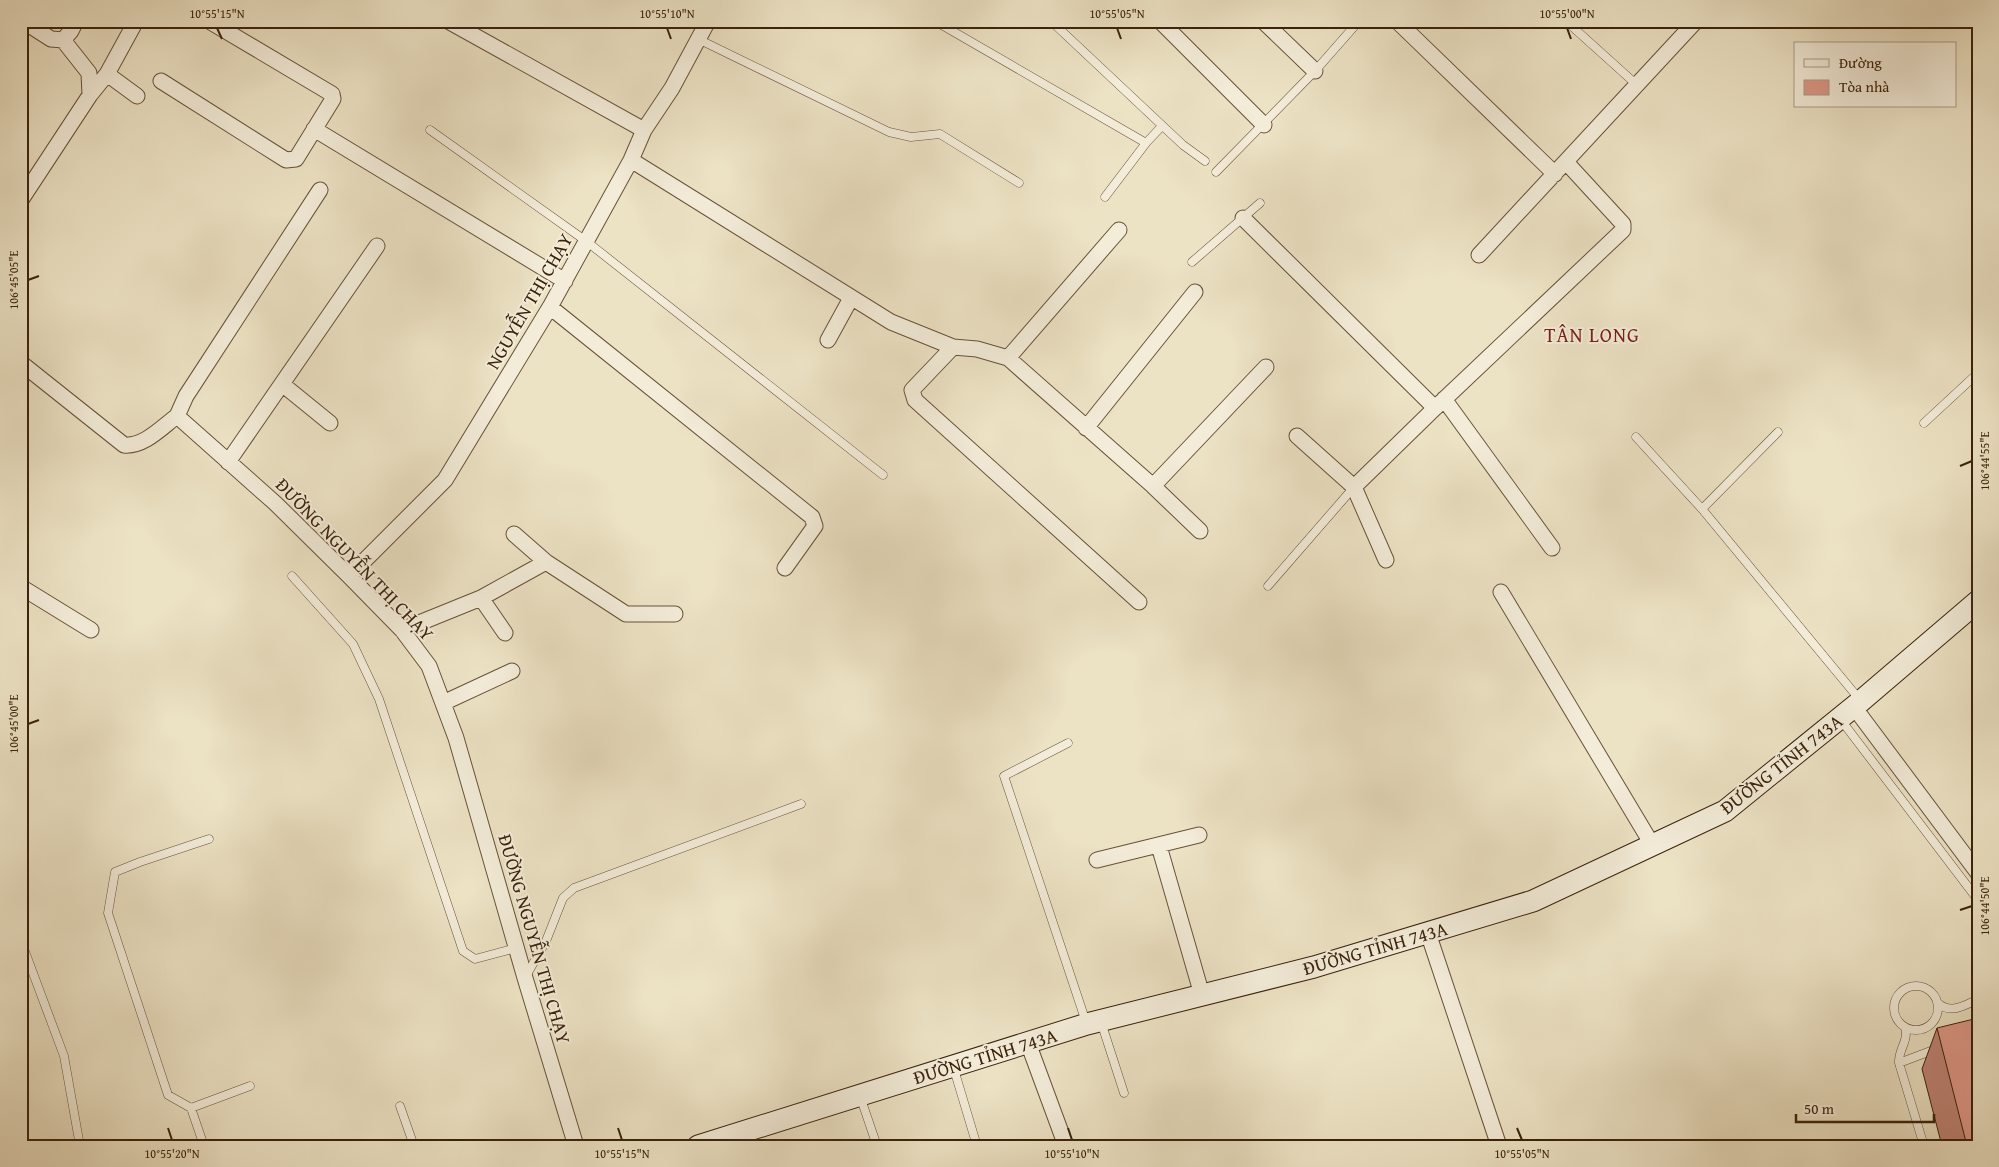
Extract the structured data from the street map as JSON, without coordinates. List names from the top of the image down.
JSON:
{
  "streets": {
    "main road": ["ĐƯỜNG TỈNH 743A"],
    "street": ["NGUYỄN THỊ CHẠY", "ĐƯỜNG NGUYỄN THỊ CHẠY"]
  },
  "crossings": [
    ["NGUYỄN THỊ CHẠY", "ĐƯỜNG NGUYỄN THỊ CHẠY"]
  ],
  "districts": ["TÂN LONG"],
  "legend": ["Đường", "Tòa nhà"],
  "scale_bar": "50 m",
  "coordinates": [
    "10°55'15\"N",
    "10°55'10\"N",
    "10°55'05\"N",
    "10°55'00\"N",
    "106°45'05\"E",
    "106°44'55\"E",
    "106°45'00\"E",
    "106°44'50\"E",
    "10°55'20\"N"
  ]
}
